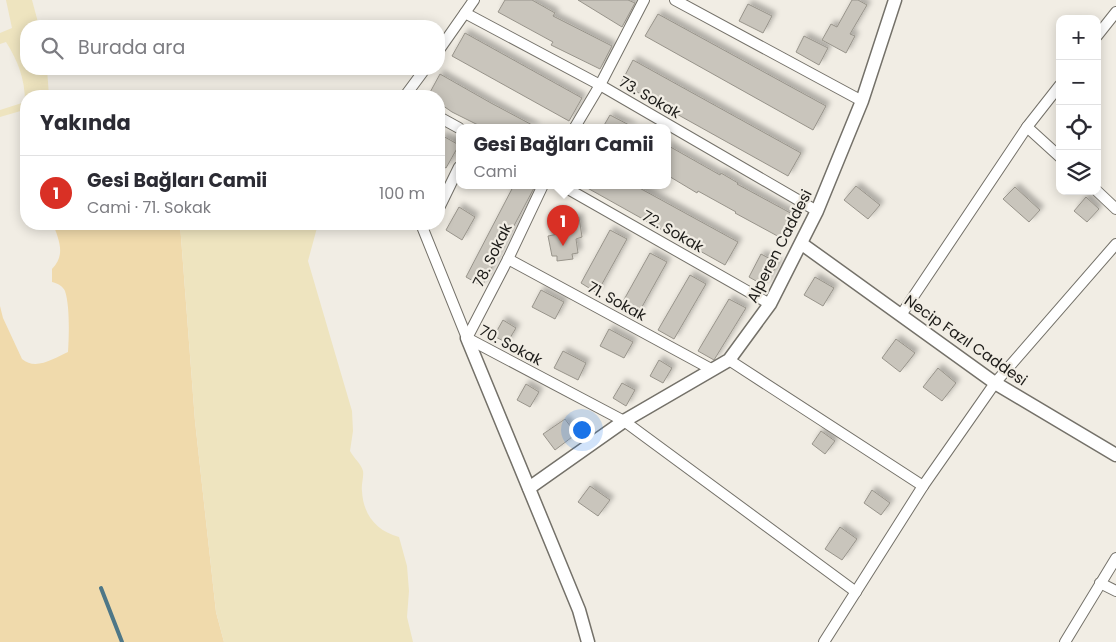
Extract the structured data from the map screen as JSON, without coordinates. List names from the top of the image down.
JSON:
{
  "streets": {
    "street": [
      "73. Sokak",
      "72. Sokak",
      "Alperen Caddesi",
      "78. Sokak",
      "71. Sokak",
      "Necip Fazıl Caddesi",
      "70. Sokak"
    ]
  },
  "crossings": [
    ["73. Sokak", "Alperen Caddesi"],
    ["72. Sokak", "Alperen Caddesi"],
    ["Alperen Caddesi", "71. Sokak"],
    ["Alperen Caddesi", "Necip Fazıl Caddesi"],
    ["Alperen Caddesi", "70. Sokak"],
    ["78. Sokak", "71. Sokak"],
    ["78. Sokak", "70. Sokak"]
  ],
  "page": {
    "map_buttons": ["+", "−"],
    "search": "Burada ara",
    "heading": "Yakında",
    "popup": ["Gesi Bağları Camii", "Cami"],
    "list": [
      {
        "mark": "1",
        "name": "Gesi Bağları Camii",
        "note": "Cami · 71. Sokak",
        "value": "100 m"
      }
    ],
    "pins": "1"
  }
}
